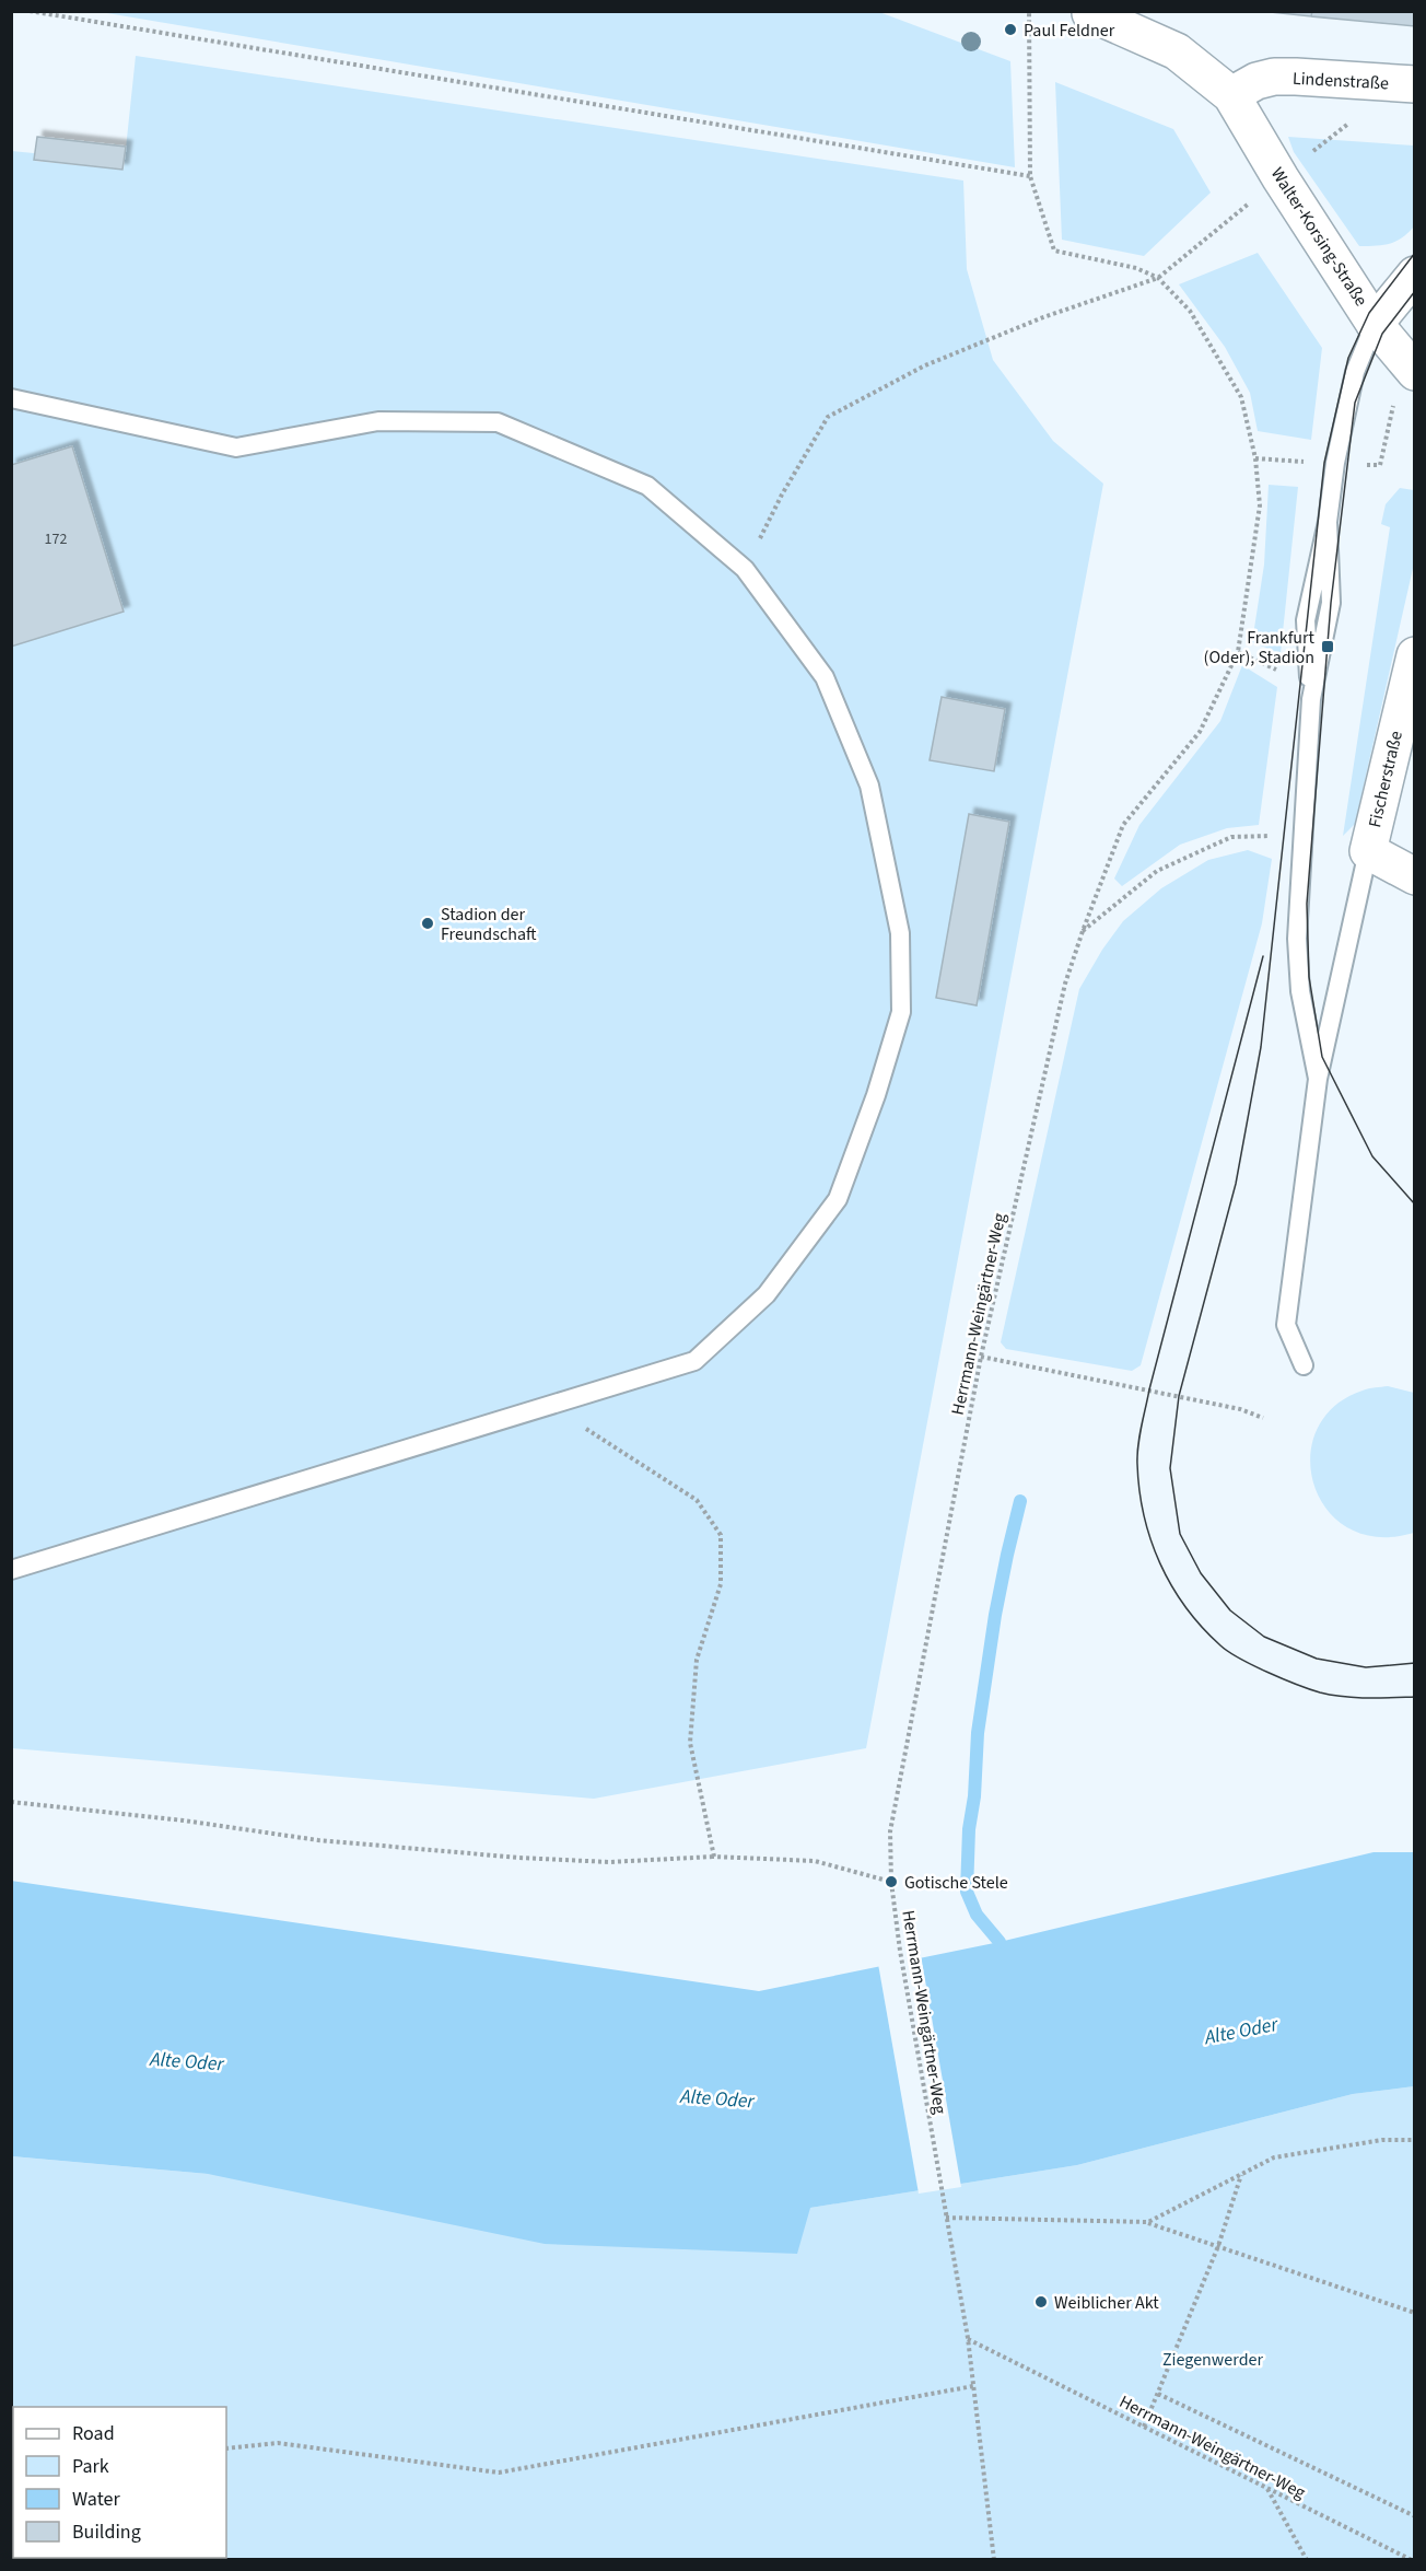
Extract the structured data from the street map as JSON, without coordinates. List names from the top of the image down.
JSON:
{
  "streets": {
    "street": ["Lindenstraße", "Walter-Korsing-Straße", "Fischerstraße"],
    "path": ["Herrmann-Weingärtner-Weg"]
  },
  "crossings": [
    ["Lindenstraße", "Walter-Korsing-Straße"]
  ],
  "water": ["Alte Oder"],
  "parks": ["Ziegenwerder"],
  "places": {
    "other": [
      "Paul Feldner",
      "Stadion der Freundschaft",
      "Gotische Stele",
      "Weiblicher Akt"
    ],
    "transit": ["Frankfurt (Oder), Stadion"]
  },
  "house_numbers": ["172"],
  "legend": [
    "Road",
    "Park",
    "Water",
    "Building"
  ]
}
